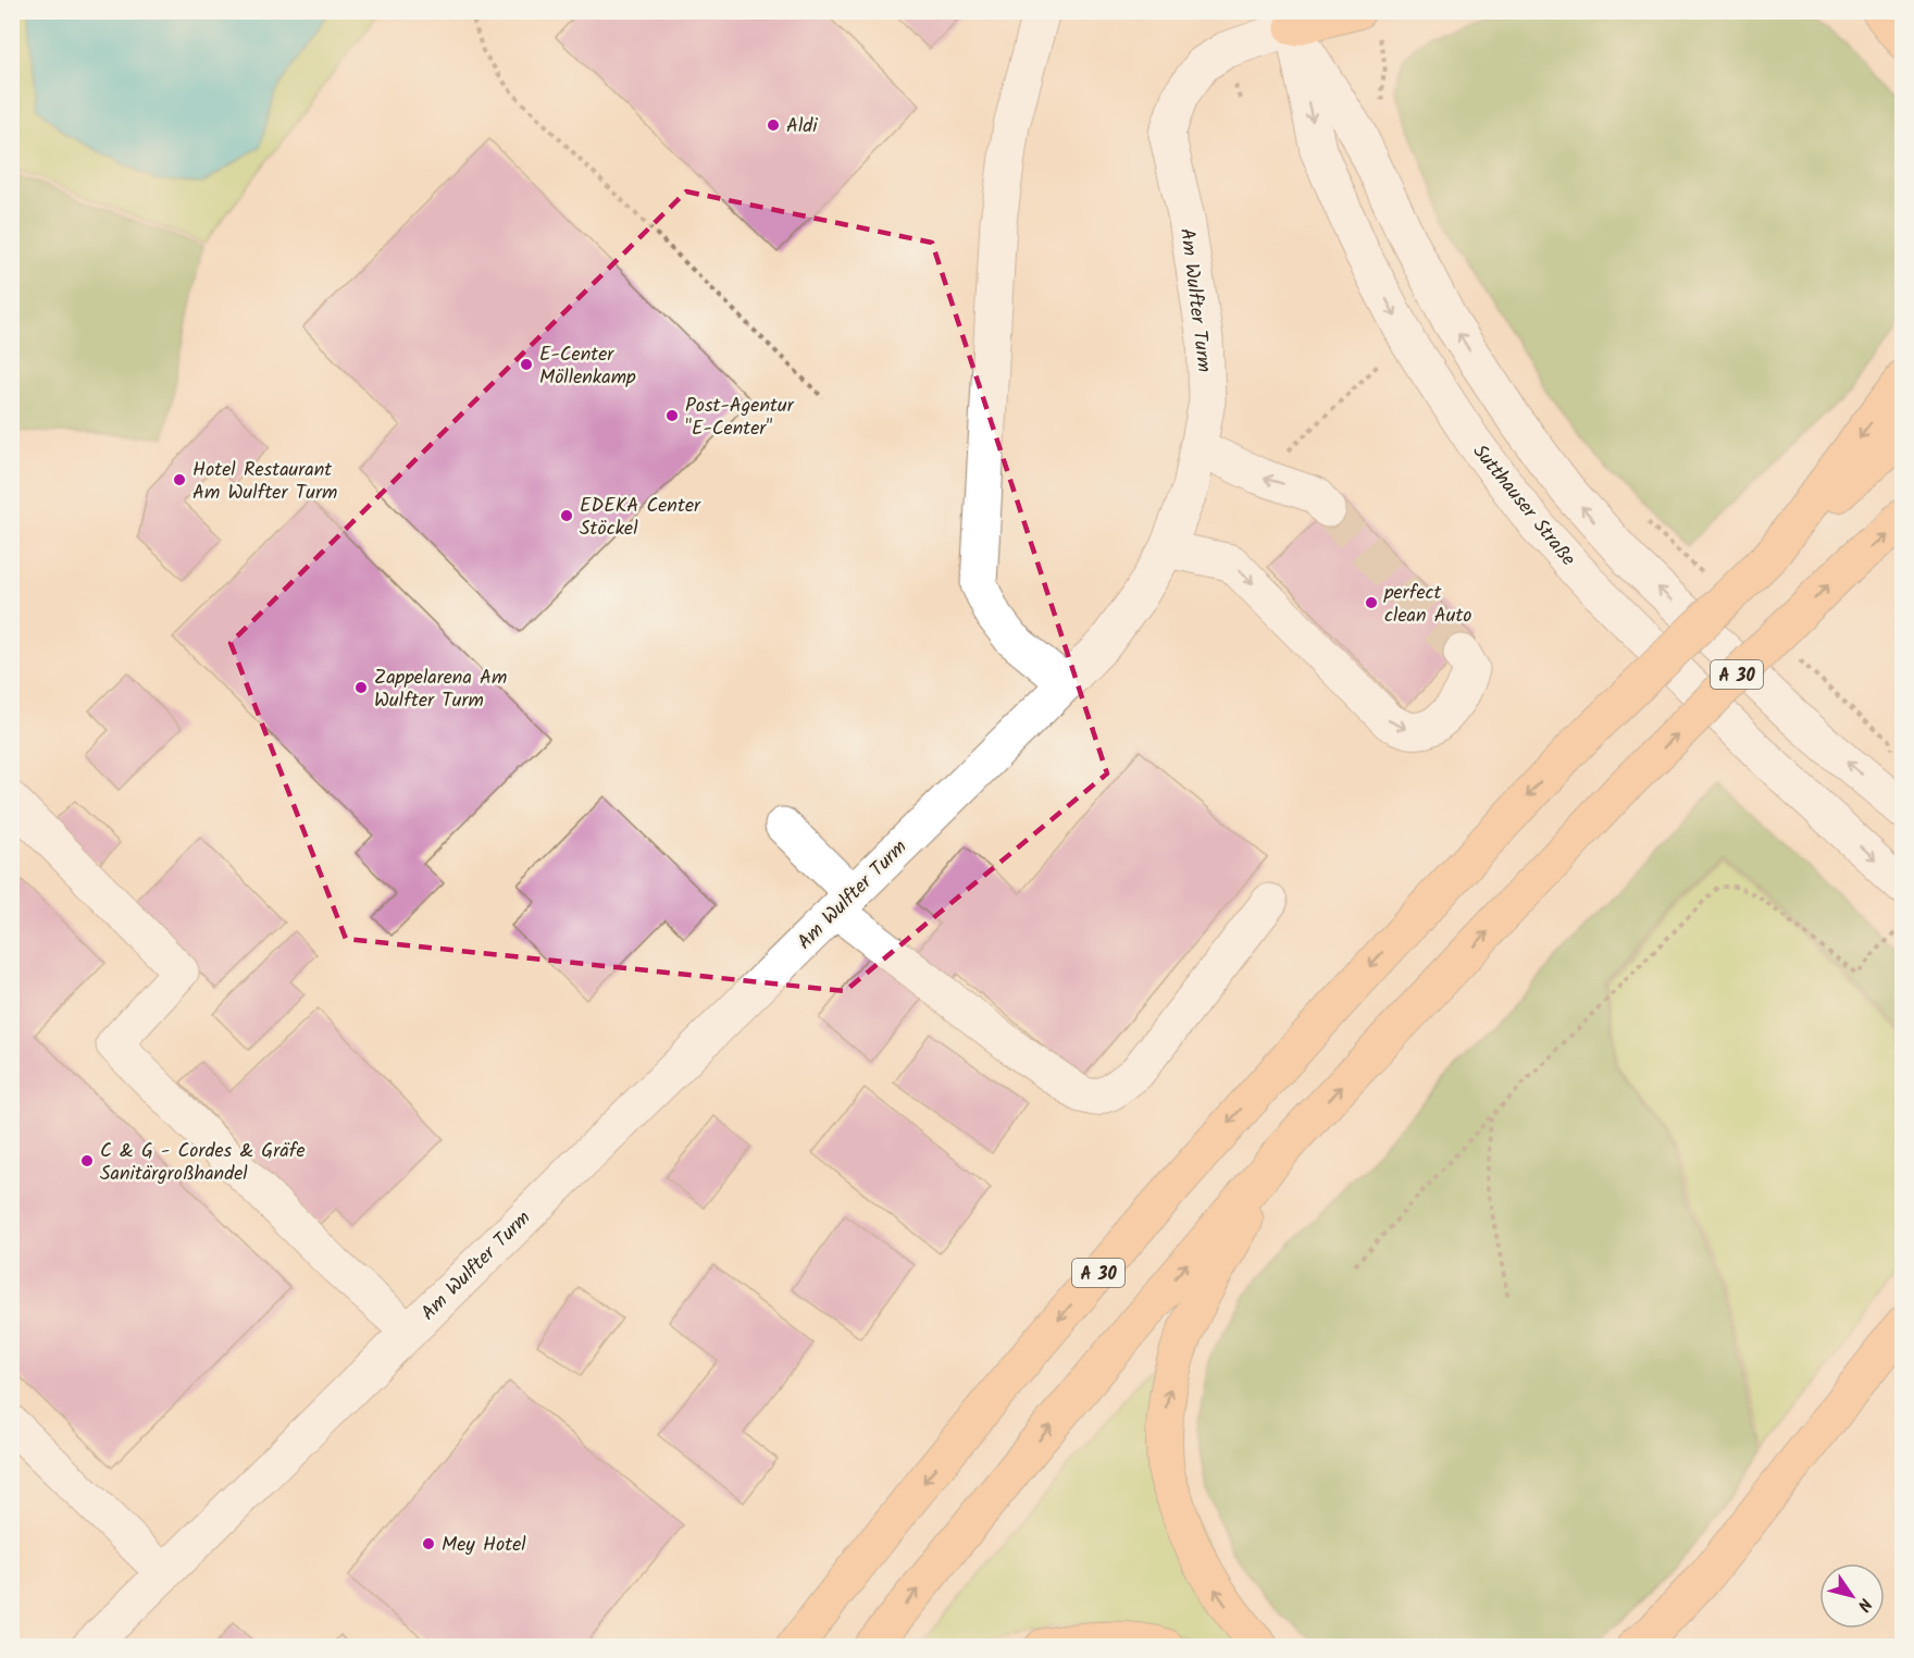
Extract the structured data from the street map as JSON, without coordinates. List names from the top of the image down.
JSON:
{
  "streets": {
    "highway": ["A 30"],
    "street": ["Am Wulfter Turm", "Sutthauser Straße"]
  },
  "crossings": [
    ["Am Wulfter Turm", "Sutthauser Straße"]
  ],
  "places": [
    "Aldi",
    "E-Center Möllenkamp",
    "Post-Agentur \"E-Center\"",
    "Hotel Restaurant Am Wulfter Turm",
    "EDEKA Center Stöckel",
    "perfect clean Auto",
    "Zappelarena Am Wulfter Turm",
    "C & G - Cordes & Gräfe Sanitärgroßhandel",
    "Mey Hotel"
  ],
  "north": "bottom right"
}
